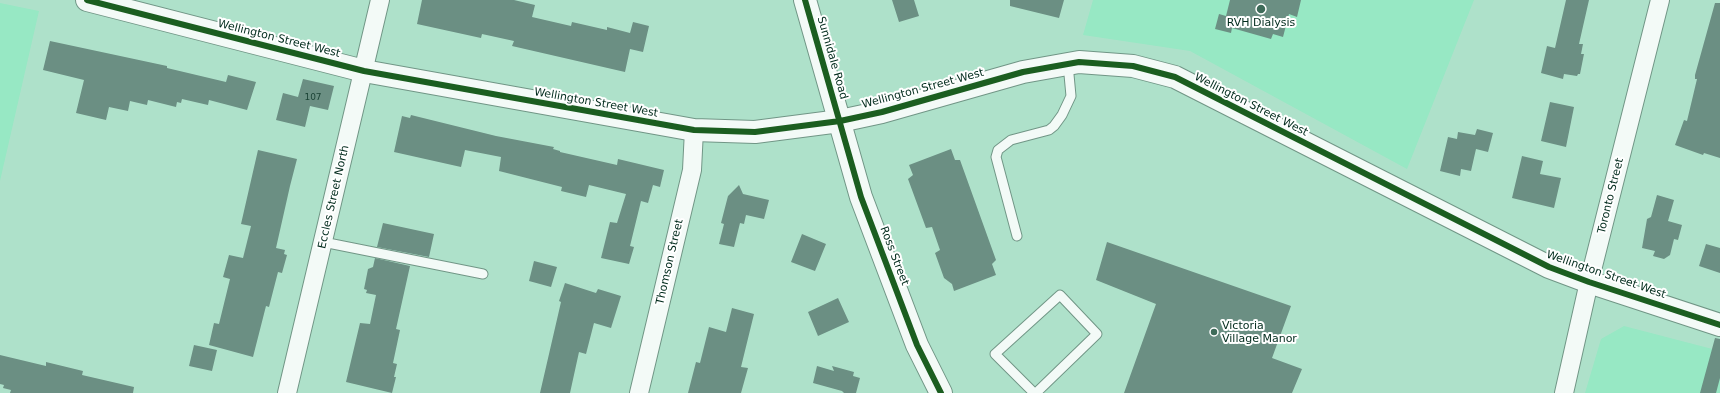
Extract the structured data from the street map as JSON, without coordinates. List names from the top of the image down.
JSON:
{
  "streets": {
    "street": [
      "Wellington Street West",
      "Sunnidale Road",
      "Toronto Street",
      "Eccles Street North",
      "Ross Street",
      "Thomson Street"
    ]
  },
  "crossings": [
    ["Wellington Street West", "Sunnidale Road"],
    ["Wellington Street West", "Toronto Street"],
    ["Wellington Street West", "Eccles Street North"],
    ["Wellington Street West", "Ross Street"],
    ["Wellington Street West", "Thomson Street"],
    ["Sunnidale Road", "Ross Street"]
  ],
  "places": ["RVH Dialysis", "Victoria Village Manor"],
  "house_numbers": ["107"]
}
